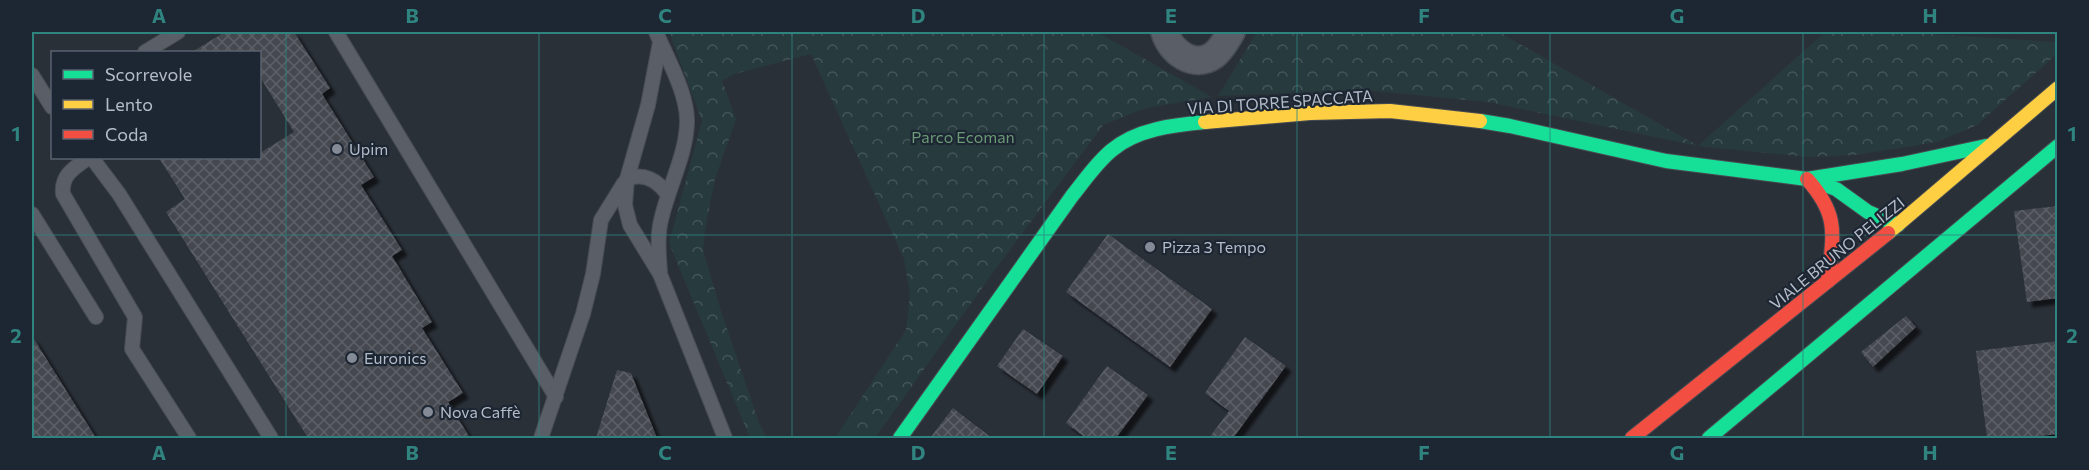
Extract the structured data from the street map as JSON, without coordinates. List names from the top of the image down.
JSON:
{
  "streets": {
    "street": ["VIA DI TORRE SPACCATA", "VIALE BRUNO PELIZZI"]
  },
  "crossings": [
    ["VIA DI TORRE SPACCATA", "VIALE BRUNO PELIZZI"]
  ],
  "parks": ["Parco Ecoman"],
  "places": [
    "Upim",
    "Pizza 3 Tempo",
    "Euronics",
    "Nova Caffè"
  ],
  "legend": ["Scorrevole", "Lento", "Coda"],
  "grid": {
    "columns": [
      "A",
      "B",
      "C",
      "D",
      "E",
      "F",
      "G",
      "H"
    ],
    "rows": ["1", "2"]
  }
}
